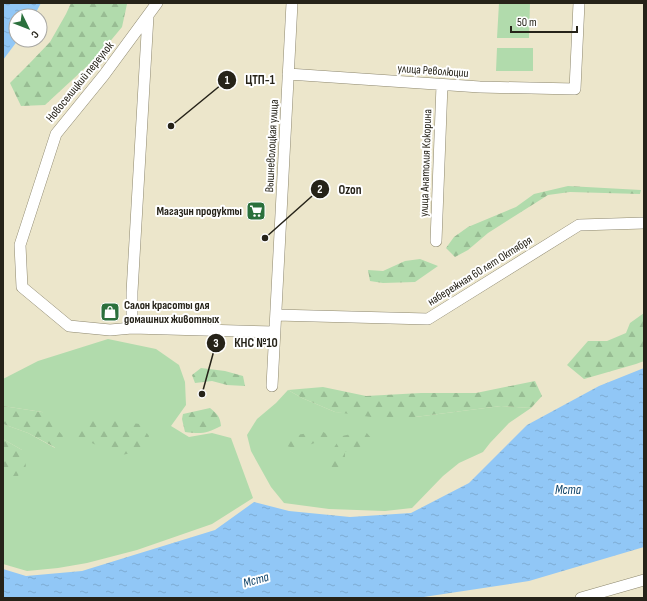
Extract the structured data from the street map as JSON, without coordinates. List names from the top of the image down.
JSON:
{
  "streets": {
    "street": [
      "улица Революции",
      "Новоселицкий переулок",
      "Вышневолоцкая улица",
      "улица Анатолия Кокорина",
      "набережная 60 лет Октября"
    ]
  },
  "crossings": [
    ["улица Революции", "Вышневолоцкая улица"],
    ["улица Революции", "улица Анатолия Кокорина"],
    ["Вышневолоцкая улица", "набережная 60 лет Октября"]
  ],
  "water": ["Мста"],
  "places": {
    "other": ["ЦТП-1", "Ozon", "КНС №10"],
    "supermarket": ["Магазин продукты"],
    "shop": ["Салон красоты для домашних животных"]
  },
  "scale_bar": "50 m",
  "north": "bottom right"
}
